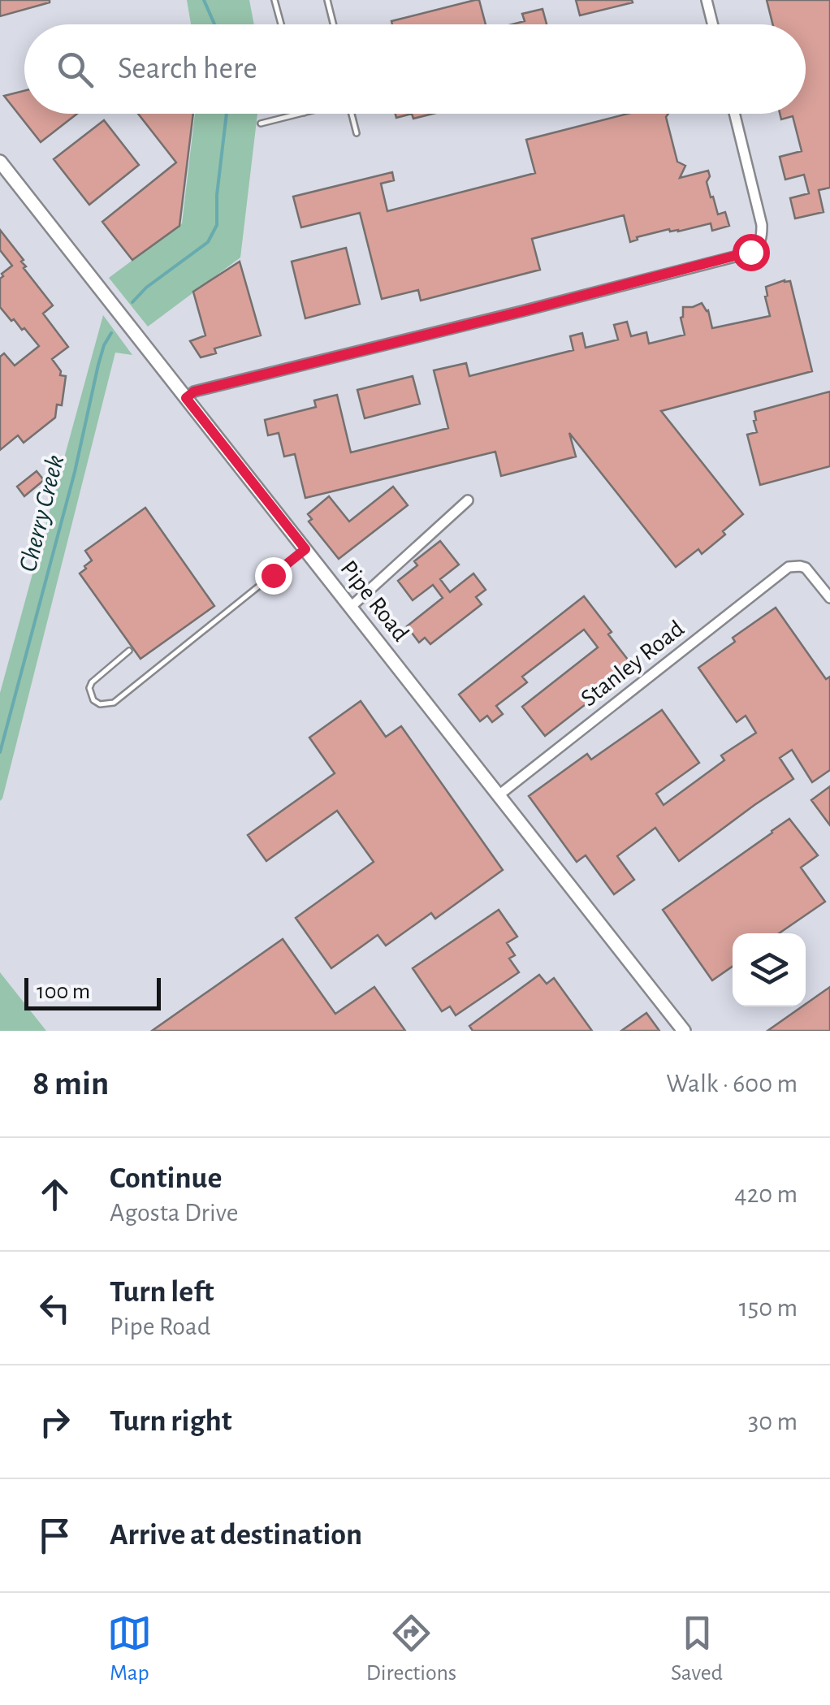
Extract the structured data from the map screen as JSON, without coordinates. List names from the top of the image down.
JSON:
{
  "streets": {
    "street": ["Pipe Road", "Stanley Road"]
  },
  "crossings": [
    ["Pipe Road", "Stanley Road"]
  ],
  "water": ["Cherry Creek"],
  "scale_bar": "100 m",
  "page": {
    "search": "Search here",
    "scale": "100 m",
    "heading": ["8 min", "Walk · 600 m"],
    "list": [
      ["Continue", "Agosta Drive", "420 m"],
      ["Turn left", "Pipe Road", "150 m"],
      ["Turn right", "30 m"],
      "Arrive at destination"
    ],
    "nav": ["Map", "Directions", "Saved"]
  }
}
